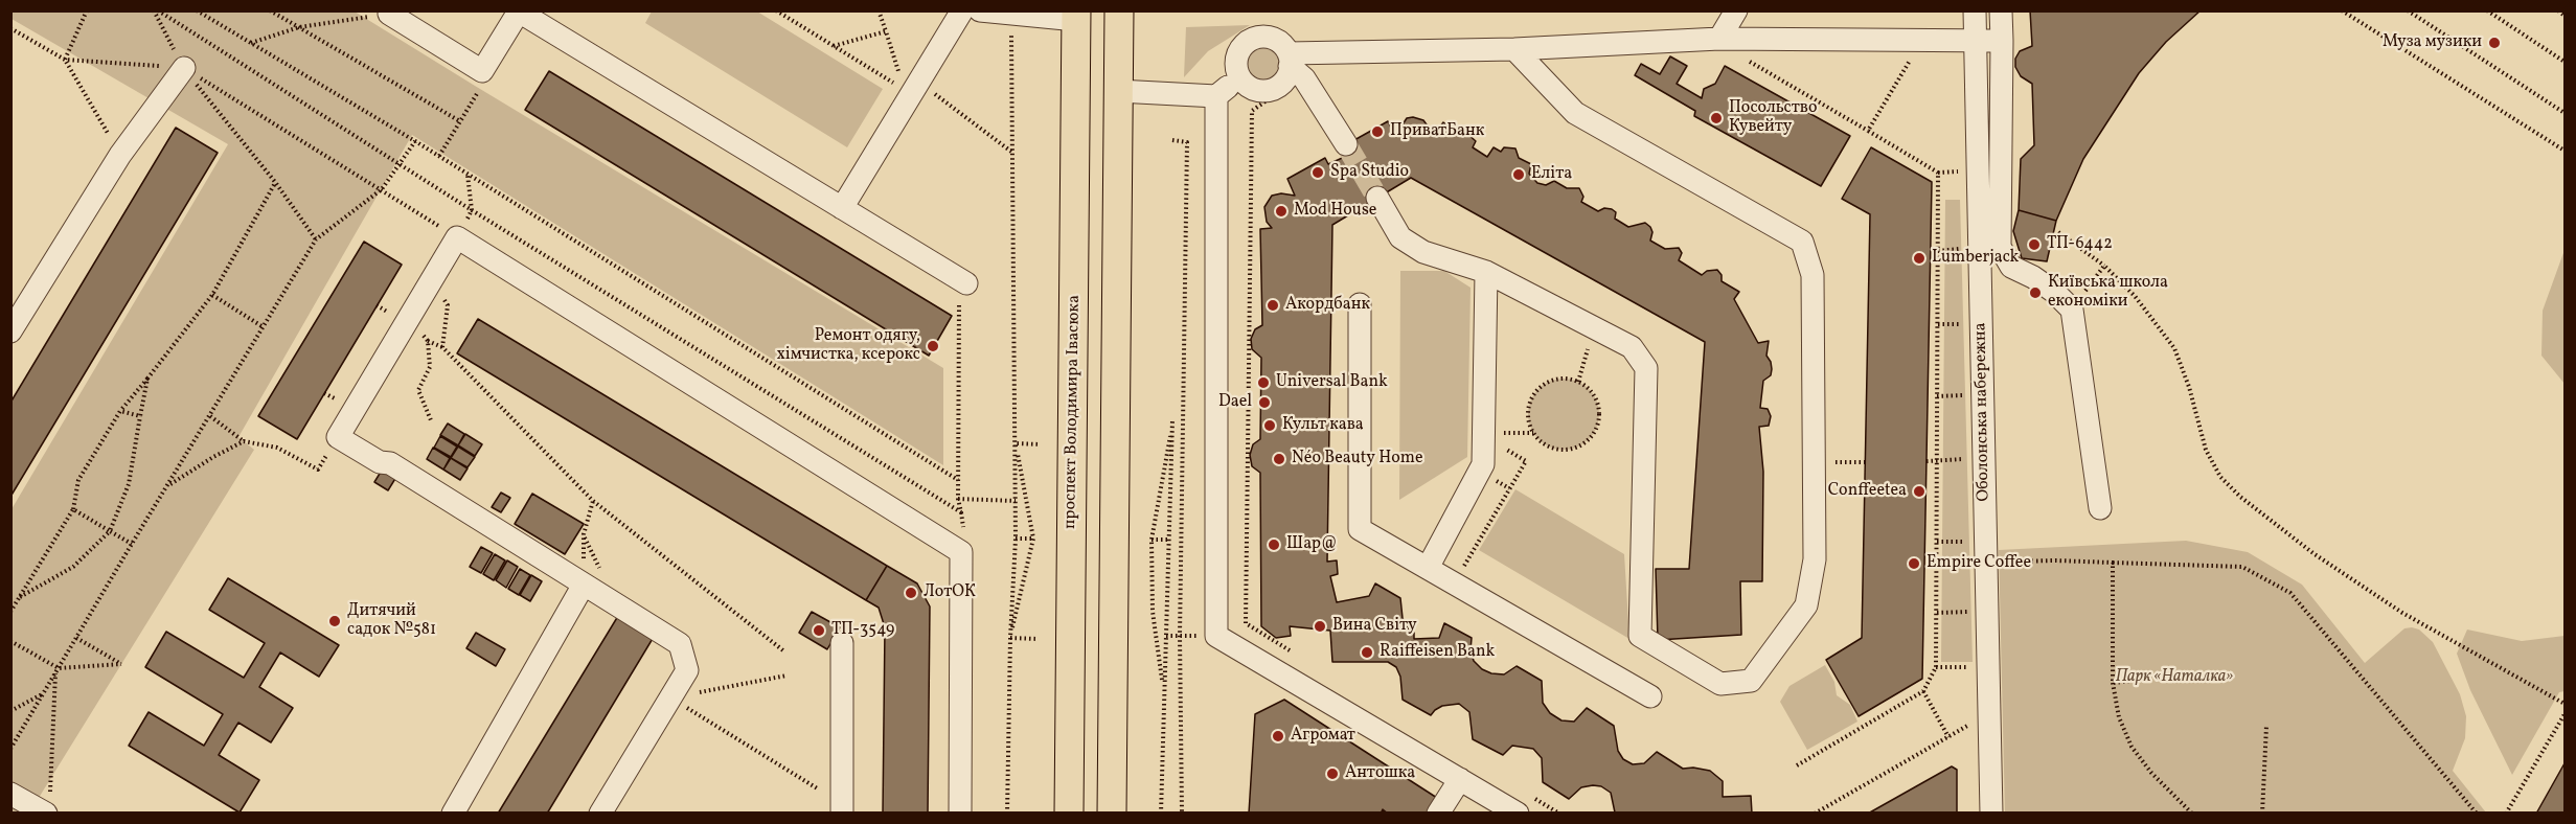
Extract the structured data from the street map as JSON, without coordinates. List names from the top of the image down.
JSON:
{
  "streets": {
    "main road": ["проспект Володимира Івасюка"],
    "street": ["Оболонська набережна"]
  },
  "parks": ["Парк «Наталка»"],
  "places": [
    "Муза музики",
    "Посольство Кувейту",
    "ПриватБанк",
    "Spa Studio",
    "Еліта",
    "Mod House",
    "ТП-6442",
    "Lumberjack",
    "Київська школа економіки",
    "Акордбанк",
    "Ремонт одягу, хімчистка, ксерокс",
    "Universal Bank",
    "Dael",
    "Культ кава",
    "Néo Beauty Home",
    "Conffeetea",
    "Шар@",
    "Empire Coffee",
    "ЛотОК",
    "Дитячий садок №581",
    "Вина Світу",
    "ТП-3549",
    "Raiffeisen Bank",
    "Агромат",
    "Антошка"
  ]
}
